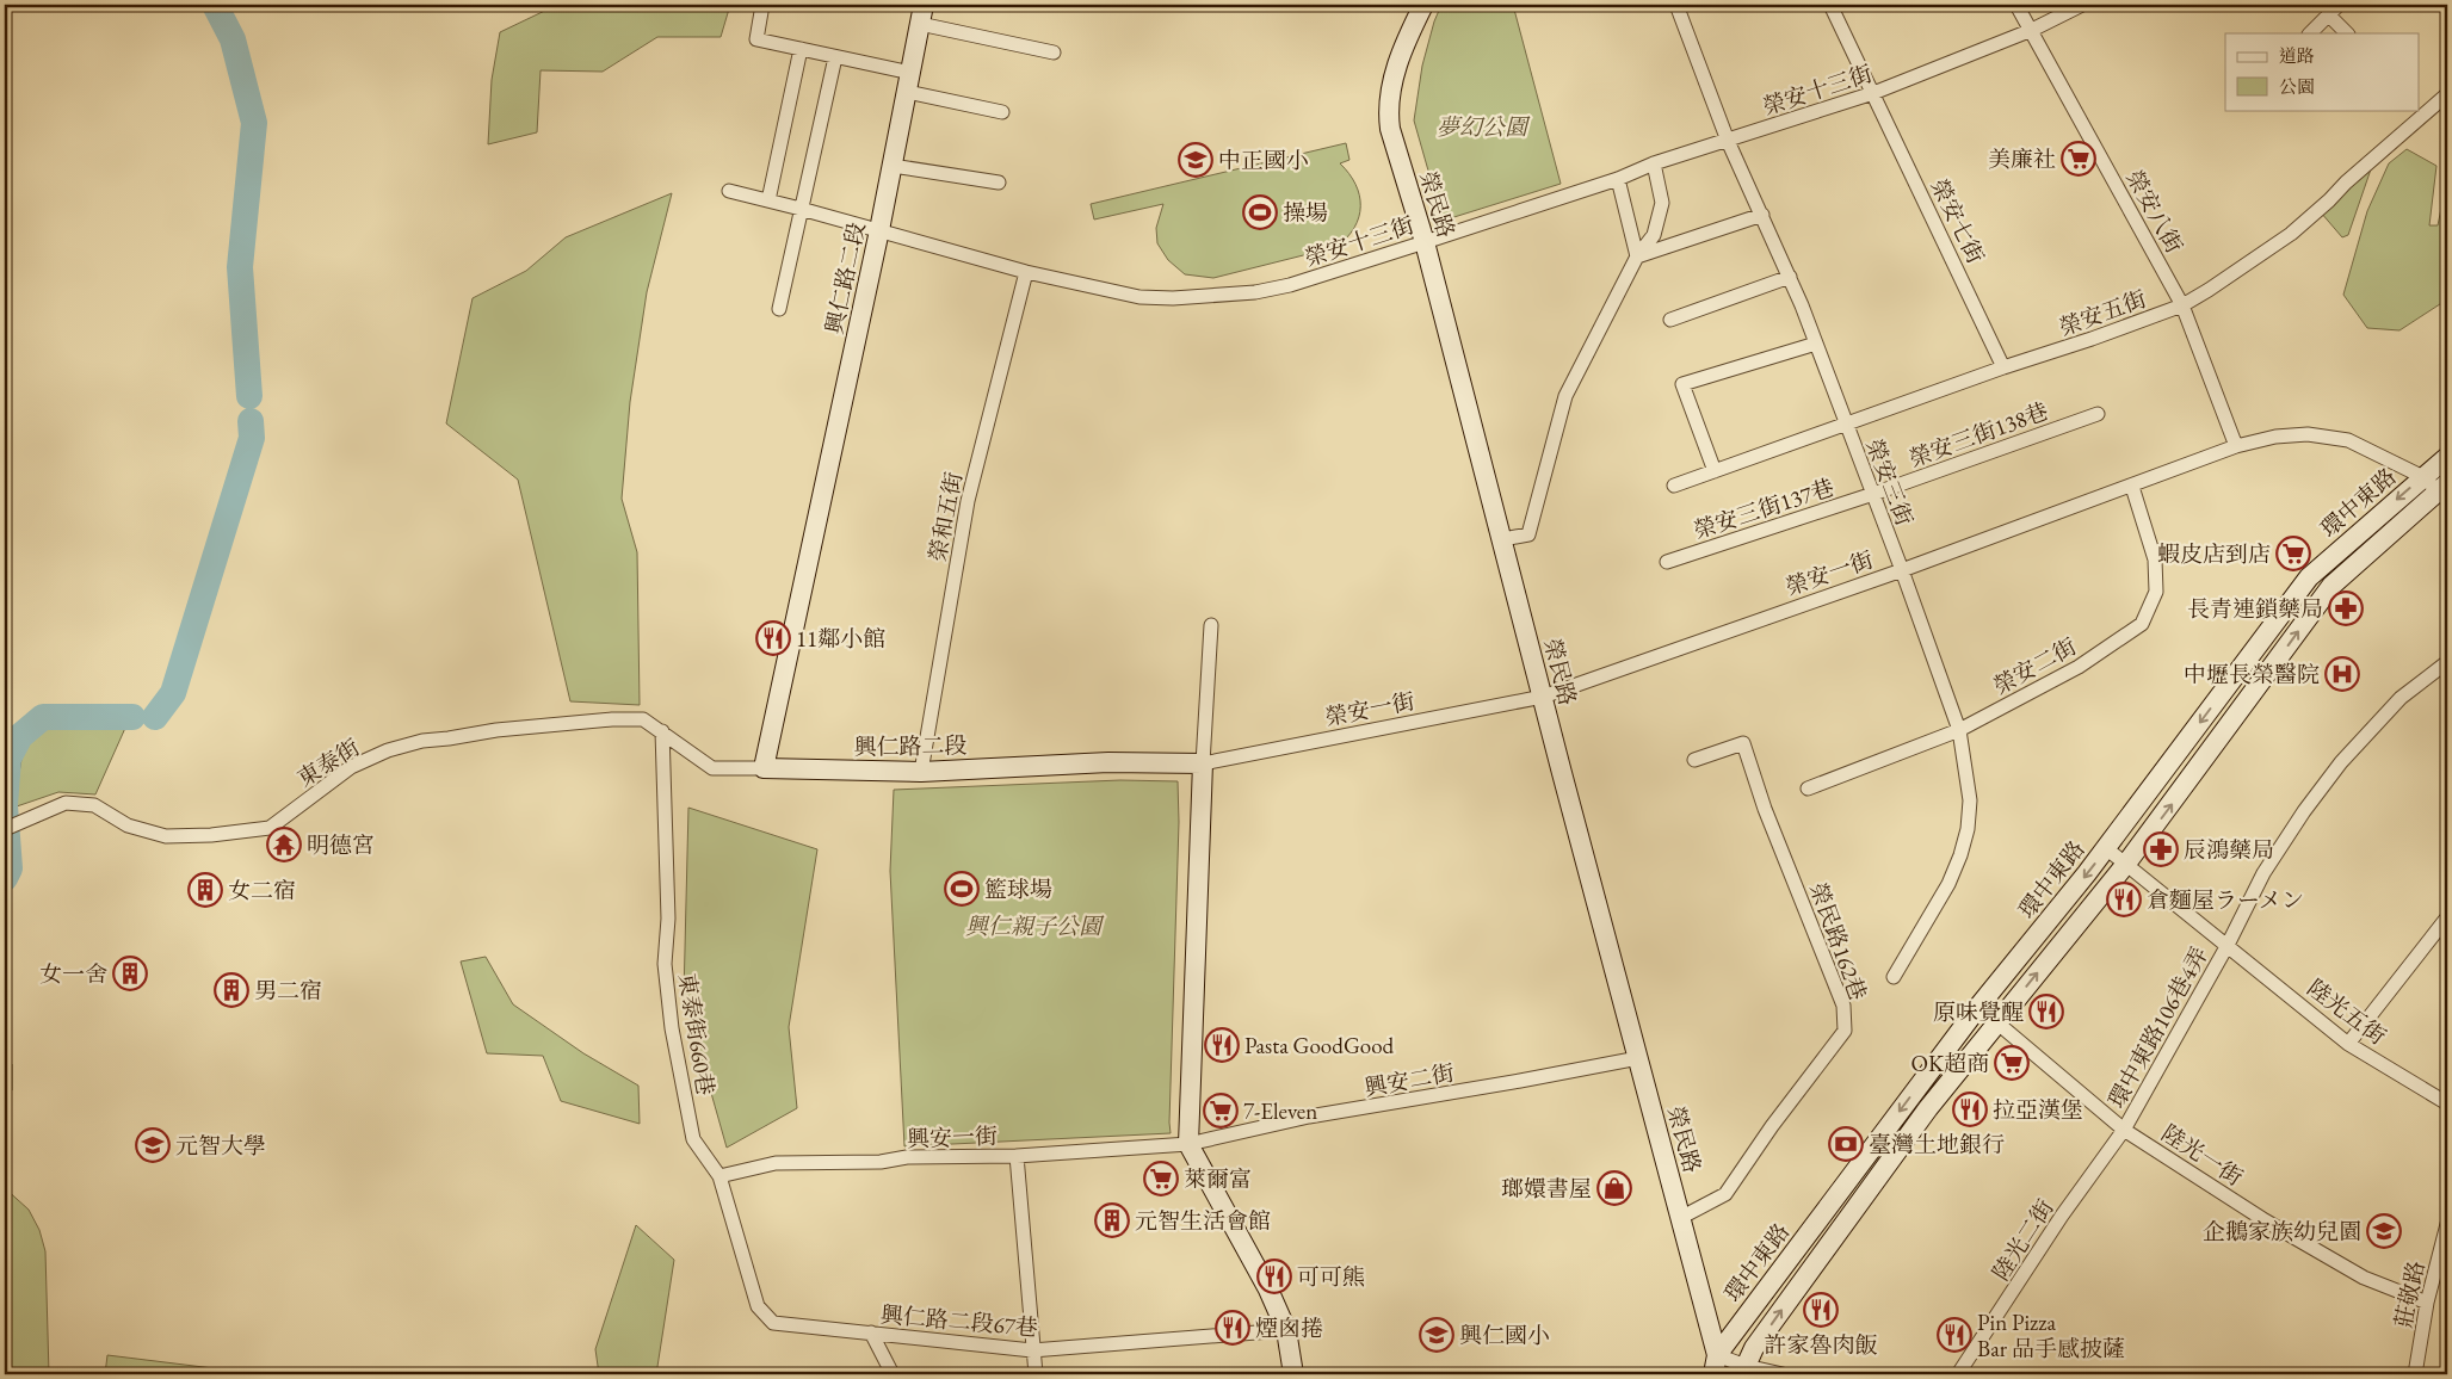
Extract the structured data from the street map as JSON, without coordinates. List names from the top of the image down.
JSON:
{
  "streets": {
    "street": [
      "榮安十三街",
      "榮民路",
      "榮安八街",
      "榮安七街",
      "興仁路二段",
      "榮安五街",
      "榮安三街138巷",
      "榮安三街",
      "環中東路",
      "榮安三街137巷",
      "榮和五街",
      "榮安一街",
      "榮安二街",
      "東泰街",
      "榮民路162巷",
      "陸光五街",
      "環中東路106巷4弄",
      "東泰街660巷",
      "興安二街",
      "興安一街",
      "陸光一街",
      "陸光二街",
      "莊敬路",
      "興仁路二段67巷"
    ]
  },
  "crossings": [
    ["榮安十三街", "榮民路"],
    ["榮安十三街", "榮安八街"],
    ["榮安十三街", "榮安七街"],
    ["榮安十三街", "興仁路二段"],
    ["榮安十三街", "榮安三街"],
    ["榮安十三街", "榮和五街"],
    ["榮民路", "環中東路"],
    ["榮民路", "榮安一街"],
    ["榮民路", "榮民路162巷"],
    ["榮民路", "興安二街"],
    ["榮安八街", "榮安五街"],
    ["榮安八街", "榮安一街"],
    ["榮安七街", "榮安五街"],
    ["興仁路二段", "榮和五街"],
    ["興仁路二段", "榮安一街"],
    ["興仁路二段", "東泰街"],
    ["榮安五街", "榮安三街"],
    ["榮安三街138巷", "榮安三街"],
    ["榮安三街138巷", "榮安三街137巷"],
    ["榮安三街", "榮安三街137巷"],
    ["榮安三街", "榮安一街"],
    ["榮安三街", "榮安二街"],
    ["環中東路", "榮安一街"],
    ["環中東路", "陸光五街"],
    ["環中東路", "陸光一街"],
    ["榮安一街", "榮安二街"],
    ["東泰街", "東泰街660巷"],
    ["陸光五街", "環中東路106巷4弄"],
    ["環中東路106巷4弄", "陸光一街"],
    ["環中東路106巷4弄", "陸光二街"],
    ["東泰街660巷", "興安一街"],
    ["東泰街660巷", "興仁路二段67巷"],
    ["興安二街", "興安一街"],
    ["陸光一街", "陸光二街"],
    ["陸光一街", "莊敬路"]
  ],
  "parks": ["夢幻公園", "興仁親子公園"],
  "places": {
    "supermarket": [
      "美廉社",
      "蝦皮店到店",
      "OK超商",
      "7-Eleven",
      "萊爾富"
    ],
    "school or university": [
      "中正國小",
      "元智大學",
      "企鵝家族幼兒園",
      "興仁國小"
    ],
    "sports": ["操場", "籃球場"],
    "pharmacy": ["長青連鎖藥局", "辰鴻藥局"],
    "restaurant": [
      "11鄰小館",
      "倉麵屋ラーメン",
      "原味覺醒",
      "Pasta GoodGood",
      "拉亞漢堡",
      "可可熊",
      "許家魯肉飯",
      "煙囪捲",
      "Pin Pizza Bar 品手感披薩"
    ],
    "hospital": ["中壢長榮醫院"],
    "temple": ["明德宮"],
    "building": [
      "女二宿",
      "女一舍",
      "男二宿",
      "元智生活會館"
    ],
    "bank": ["臺灣土地銀行"],
    "shop": ["瑯嬛書屋"]
  },
  "legend": ["道路", "公園"]
}
